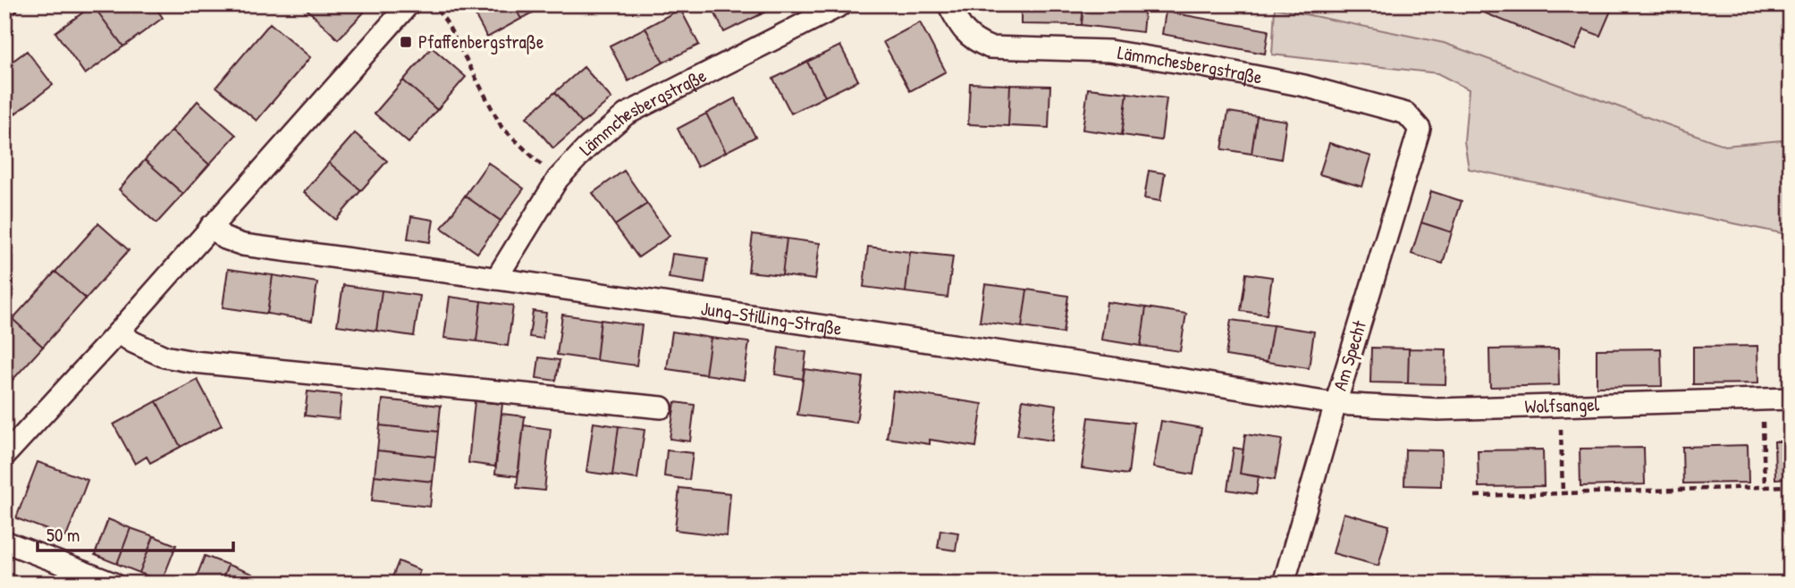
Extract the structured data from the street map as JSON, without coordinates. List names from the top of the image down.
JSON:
{
  "streets": {
    "street": [
      "Lämmchesbergstraße",
      "Jung-Stilling-Straße",
      "Am Specht",
      "Wolfsangel"
    ]
  },
  "crossings": [
    ["Lämmchesbergstraße", "Jung-Stilling-Straße"],
    ["Lämmchesbergstraße", "Am Specht"],
    ["Jung-Stilling-Straße", "Am Specht"],
    ["Jung-Stilling-Straße", "Wolfsangel"],
    ["Am Specht", "Wolfsangel"]
  ],
  "places": {
    "transit": ["Pfaffenbergstraße"]
  },
  "scale_bar": "50 m"
}
